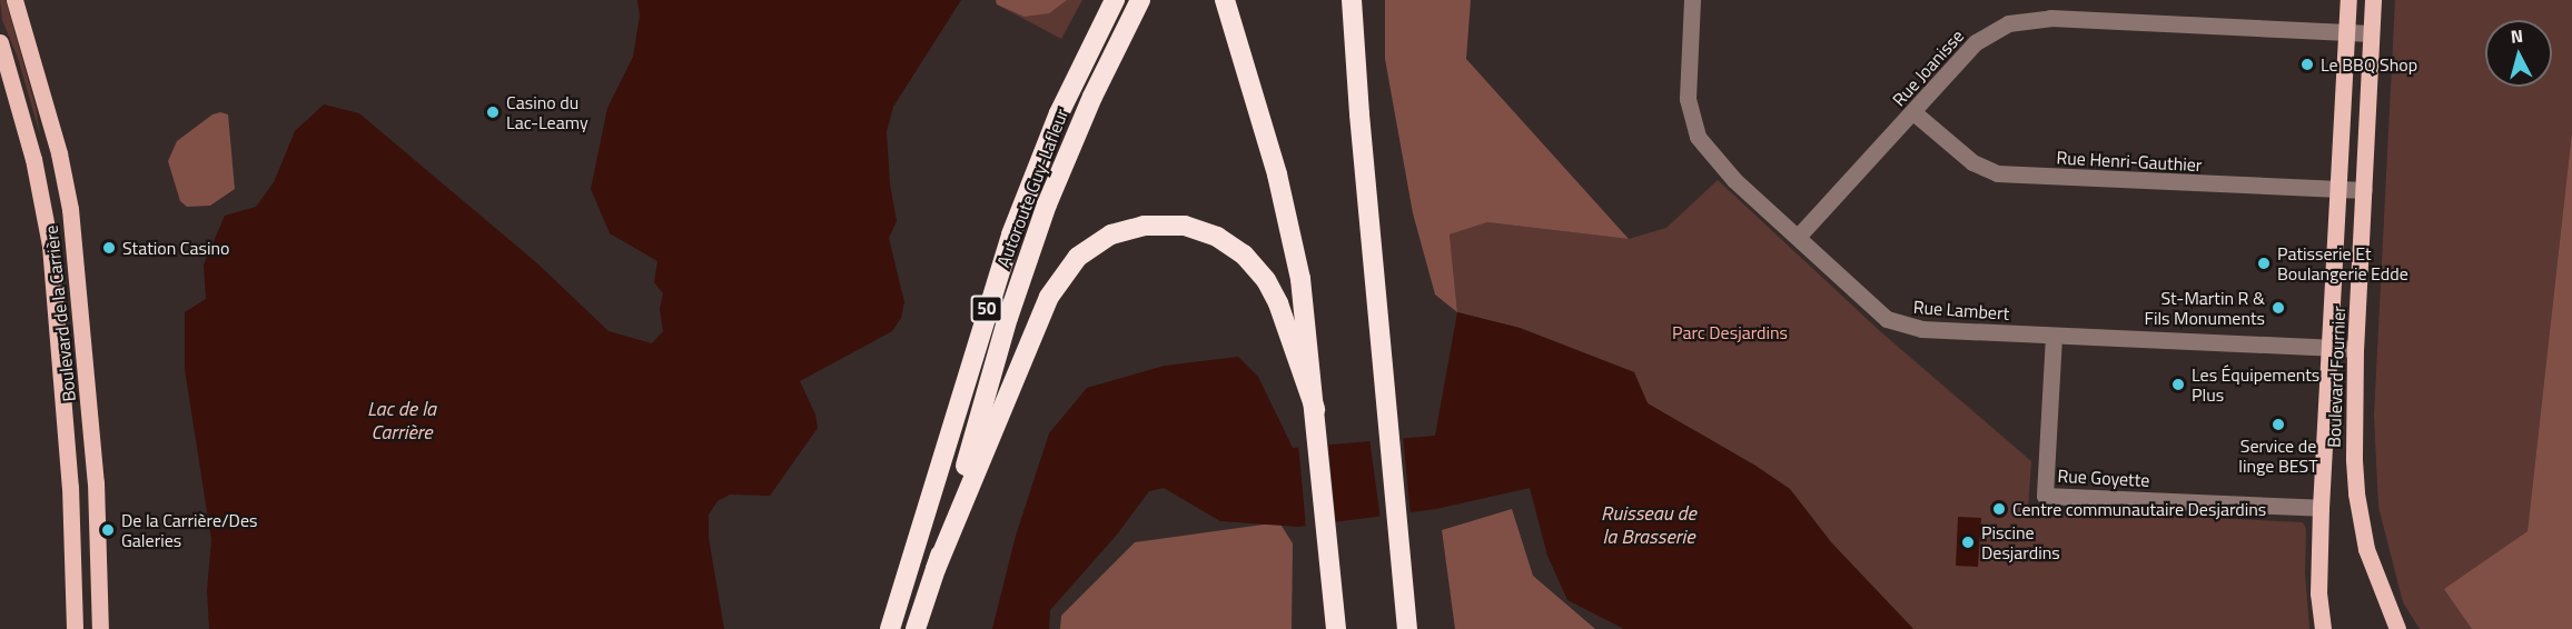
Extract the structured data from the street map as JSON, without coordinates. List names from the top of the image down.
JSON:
{
  "streets": {
    "highway": ["Autoroute Guy-Lafleur", "50"],
    "main road": ["Boulevard de la Carrière", "Boulevard Fournier"],
    "street": [
      "Rue Joanisse",
      "Rue Henri-Gauthier",
      "Rue Lambert",
      "Rue Goyette"
    ]
  },
  "crossings": [
    ["Rue Joanisse", "Rue Henri-Gauthier"],
    ["Rue Joanisse", "Rue Lambert"],
    ["Rue Joanisse", "Boulevard Fournier"],
    ["Rue Henri-Gauthier", "Boulevard Fournier"],
    ["Rue Lambert", "Boulevard Fournier"],
    ["Rue Lambert", "Rue Goyette"],
    ["Boulevard Fournier", "Rue Goyette"]
  ],
  "water": ["Lac de la Carrière", "Ruisseau de la Brasserie"],
  "parks": ["Parc Desjardins"],
  "places": [
    "Le BBQ Shop",
    "Casino du Lac-Leamy",
    "Station Casino",
    "Patisserie Et Boulangerie Edde",
    "St-Martin R & Fils Monuments",
    "Les Équipements Plus",
    "Service de linge BEST",
    "Centre communautaire Desjardins",
    "De la Carrière/Des Galeries",
    "Piscine Desjardins"
  ],
  "north": "top"
}
